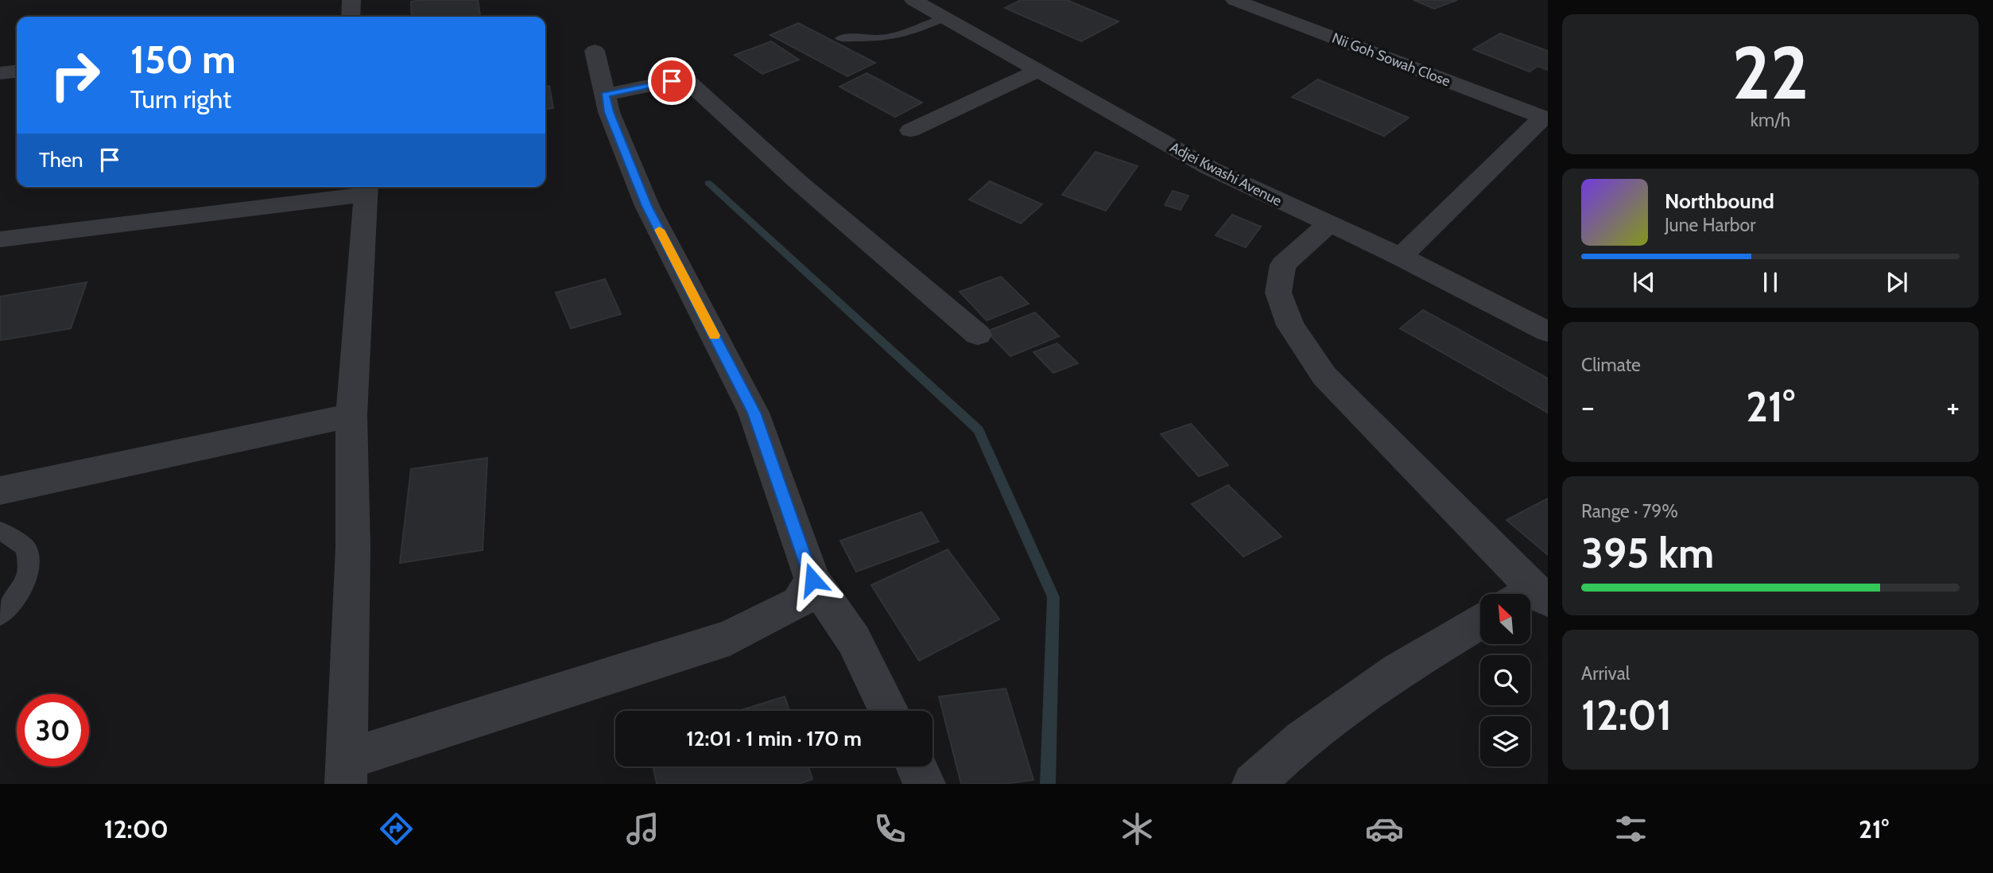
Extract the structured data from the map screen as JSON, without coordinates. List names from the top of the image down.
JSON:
{
  "streets": {
    "street": ["Nii Goh Sowah Close", "Adjei Kwashi Avenue"]
  },
  "north": "top left",
  "page": {
    "tile": [
      ["22", "km/h"],
      "Climate",
      ["Range · 79%", "395 km"],
      ["Arrival", "12:01"]
    ],
    "turn": ["150 m", "Turn right"],
    "then": "Then",
    "song": ["Northbound", "June Harbor"],
    "heat": ["−", "21°", "+"],
    "limit": "30",
    "trip": "12:01 · 1 min · 170 m",
    "tabs": ["12:00", "21°"]
  }
}
